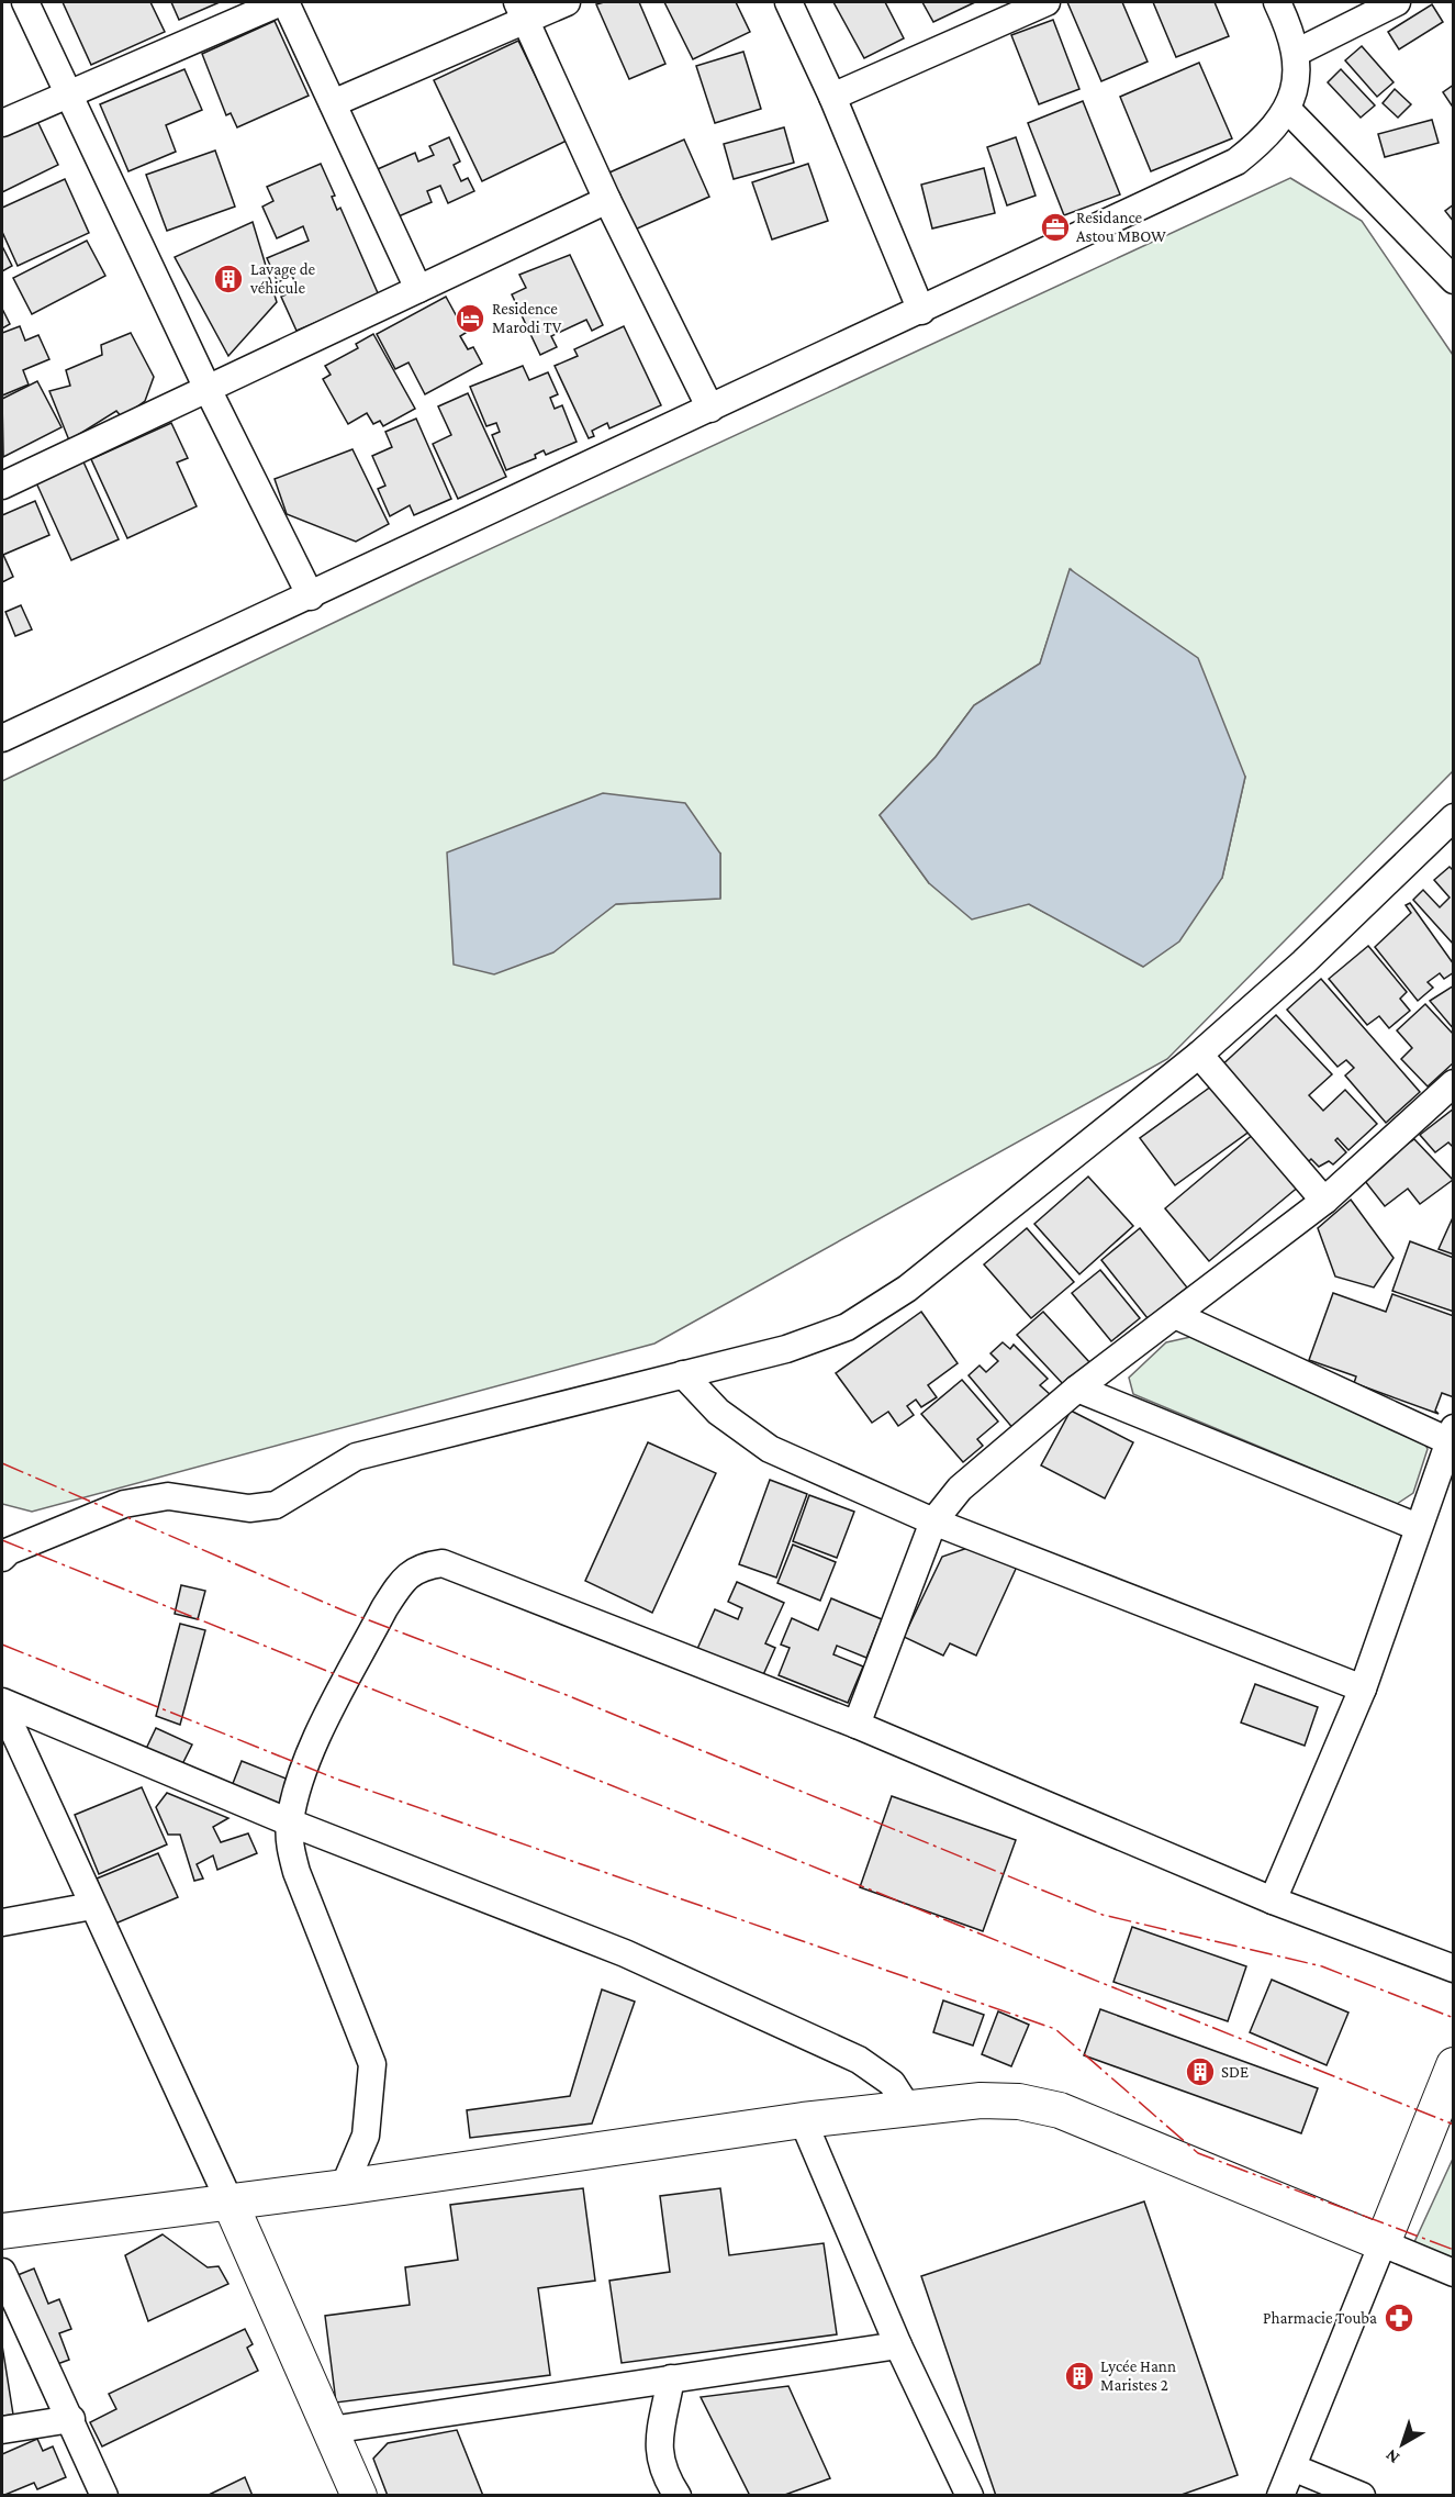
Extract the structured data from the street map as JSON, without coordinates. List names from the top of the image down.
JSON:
{
  "places": {
    "office": ["Residance Astou MBOW"],
    "building": ["Lavage de véhicule", "SDE", "Lycée Hann Maristes 2"],
    "hotel": ["Residence Marodi TV"],
    "pharmacy": ["Pharmacie Touba"]
  },
  "north": "bottom left"
}
